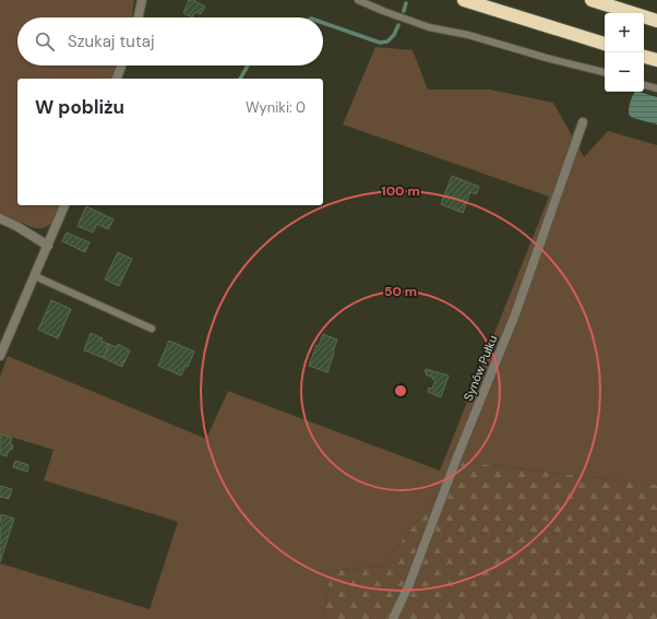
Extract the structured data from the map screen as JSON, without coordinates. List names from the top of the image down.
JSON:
{
  "streets": {
    "street": ["Synów Pułku"]
  },
  "page": {
    "map_buttons": ["+", "−"],
    "search": "Szukaj tutaj",
    "heading": ["W pobliżu", "Wyniki: 0"]
  },
  "rings": ["100 m", "50 m"]
}
